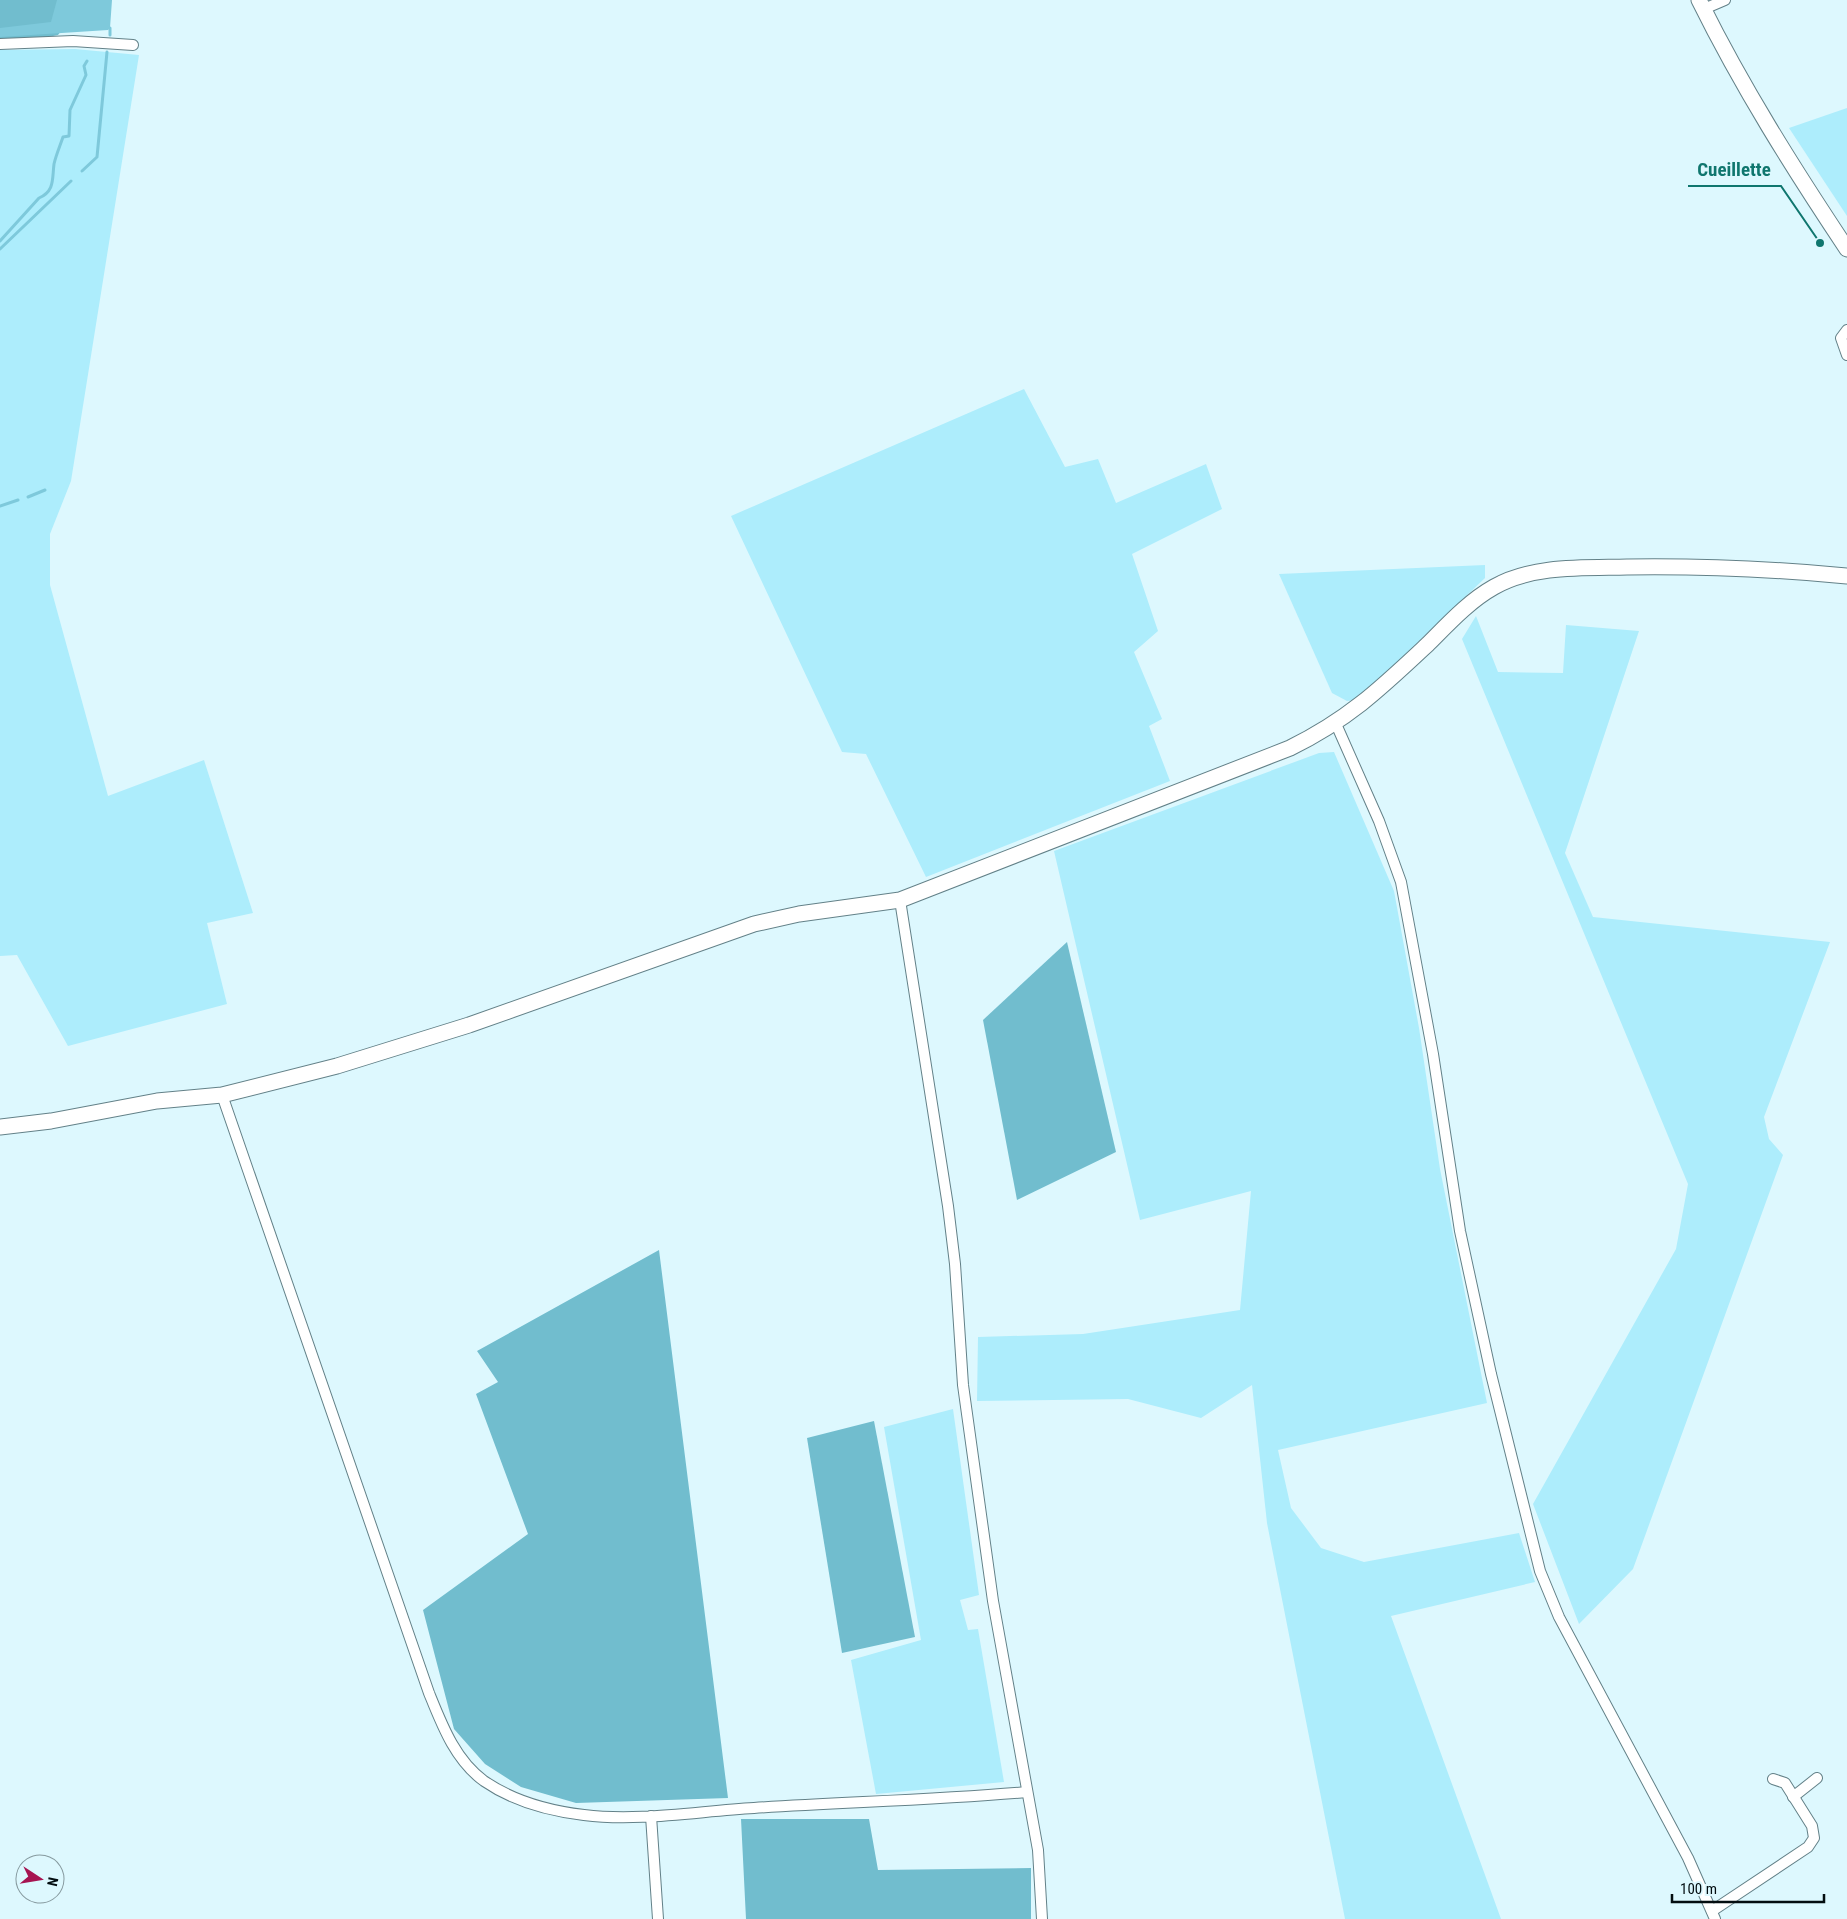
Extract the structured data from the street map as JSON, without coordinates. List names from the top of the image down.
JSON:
{
  "places": ["Cueillette"],
  "scale_bar": "100 m",
  "north": "right"
}
